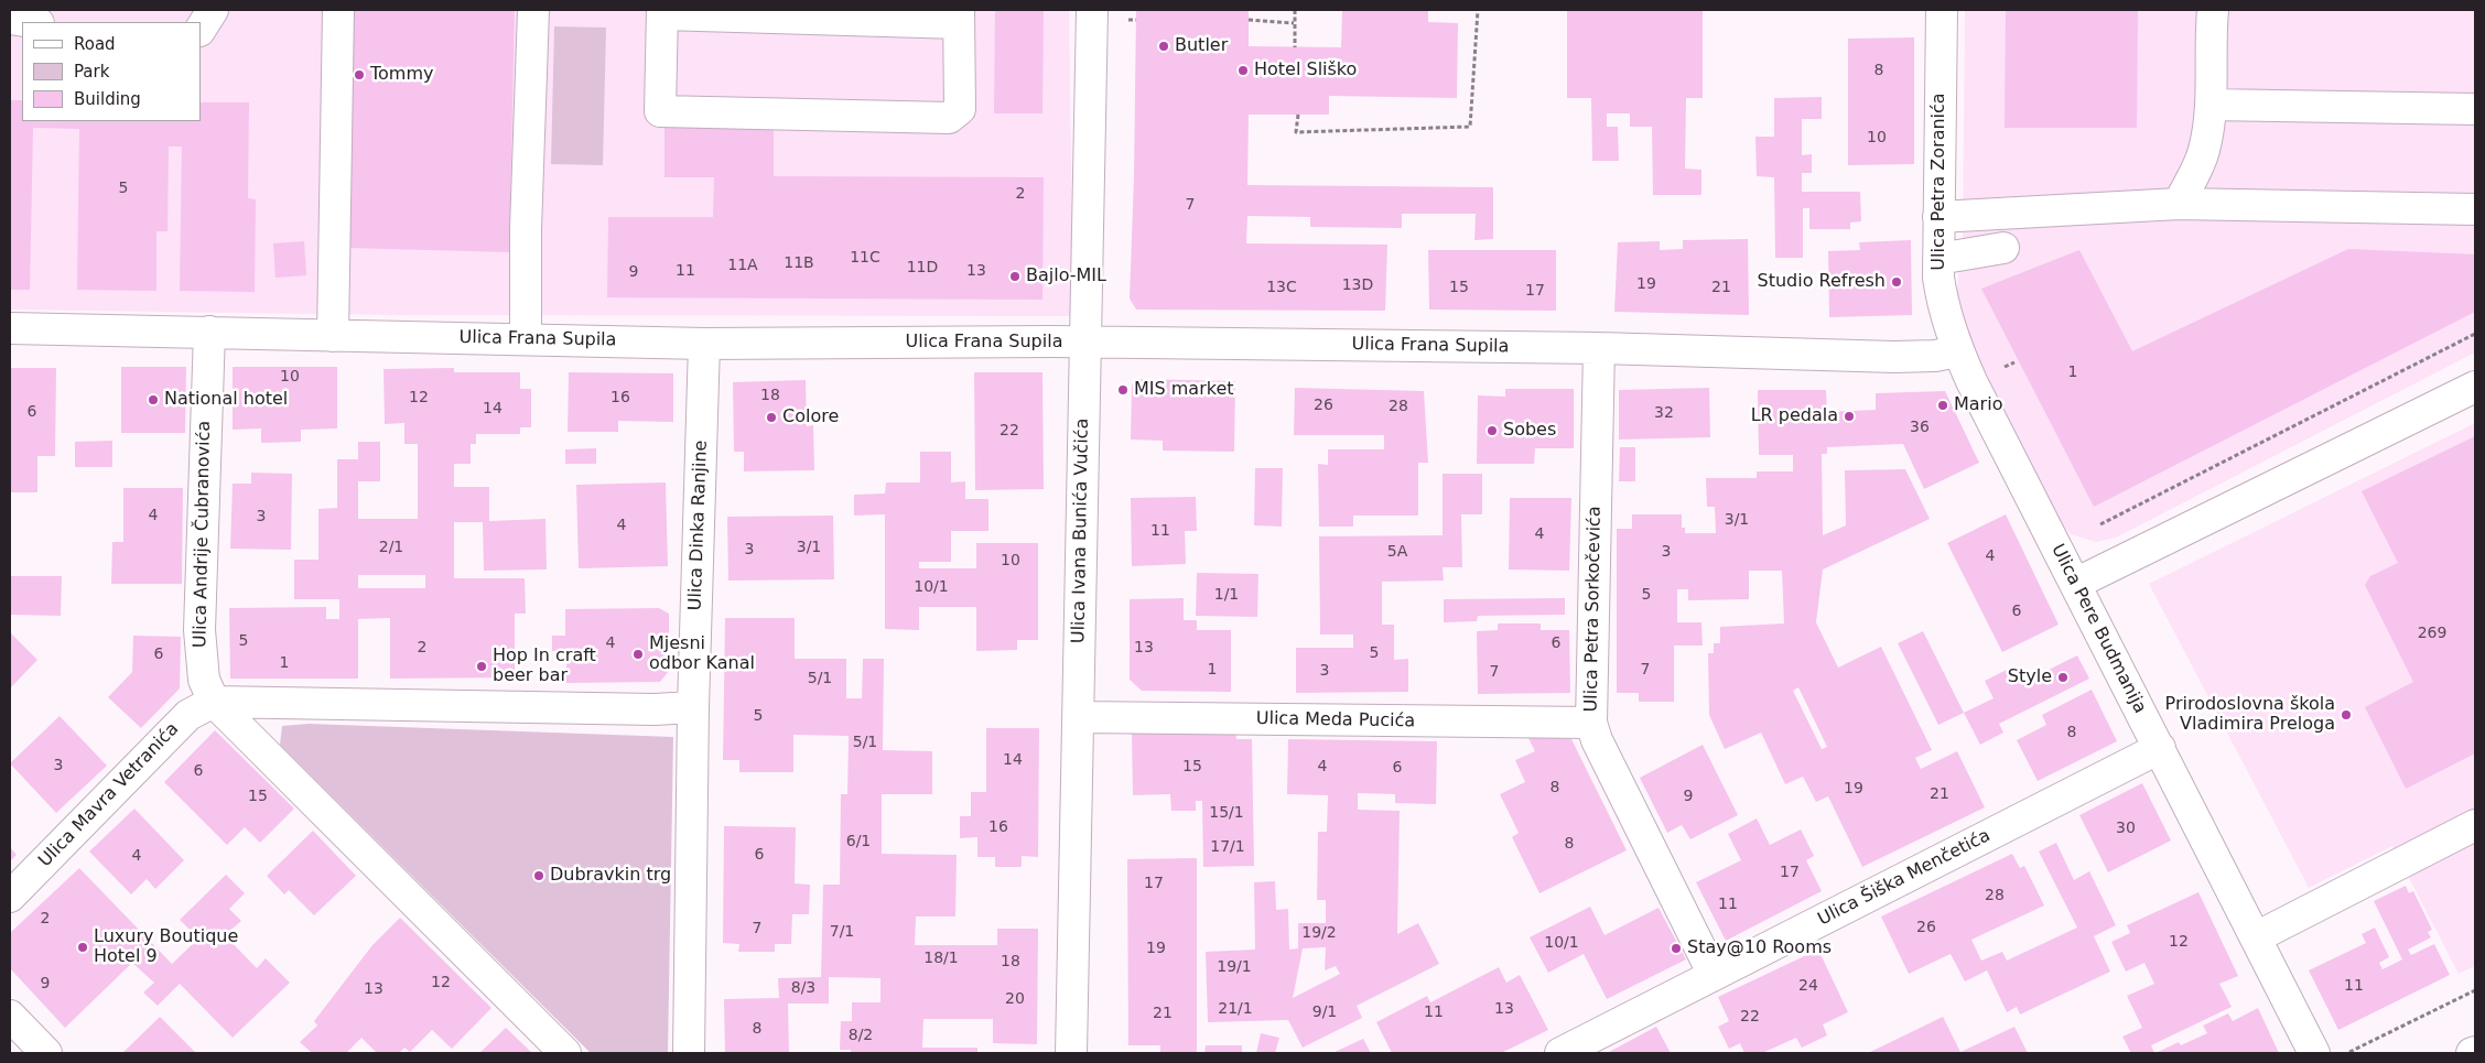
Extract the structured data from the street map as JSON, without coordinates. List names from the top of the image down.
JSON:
{
  "streets": {
    "street": [
      "Ulica Petra Zoranića",
      "Ulica Frana Supila",
      "Ulica Dinka Ranjine",
      "Ulica Ivana Bunića Vučića",
      "Ulica Andrije Čubranovića",
      "Ulica Petra Sorkočevića",
      "Ulica Pere Budmanija",
      "Ulica Meda Pucića",
      "Ulica Mavra Vetranića",
      "Ulica Šiška Menčetića"
    ]
  },
  "crossings": [
    ["Ulica Petra Zoranića", "Ulica Frana Supila"],
    ["Ulica Petra Zoranića", "Ulica Pere Budmanija"],
    ["Ulica Frana Supila", "Ulica Dinka Ranjine"],
    ["Ulica Frana Supila", "Ulica Ivana Bunića Vučića"],
    ["Ulica Frana Supila", "Ulica Andrije Čubranovića"],
    ["Ulica Frana Supila", "Ulica Petra Sorkočevića"],
    ["Ulica Frana Supila", "Ulica Pere Budmanija"],
    ["Ulica Ivana Bunića Vučića", "Ulica Meda Pucića"],
    ["Ulica Andrije Čubranovića", "Ulica Mavra Vetranića"],
    ["Ulica Petra Sorkočevića", "Ulica Meda Pucića"],
    ["Ulica Petra Sorkočevića", "Ulica Šiška Menčetića"],
    ["Ulica Pere Budmanija", "Ulica Šiška Menčetića"]
  ],
  "places": [
    "Butler",
    "Hotel Sliško",
    "Tommy",
    "Bajlo-MIL",
    "Studio Refresh",
    "MIS market",
    "National hotel",
    "Mario",
    "LR pedala",
    "Colore",
    "Sobes",
    "Mjesni odbor Kanal",
    "Hop In craft beer bar",
    "Style",
    "Prirodoslovna škola Vladimira Preloga",
    "Dubravkin trg",
    "Luxury Boutique Hotel 9",
    "Stay@10 Rooms"
  ],
  "house_numbers": [
    "8",
    "10",
    "5",
    "2",
    "7",
    "11C",
    "11B",
    "11A",
    "11D",
    "11",
    "13",
    "9",
    "19",
    "13D",
    "13C",
    "15",
    "21",
    "17",
    "1",
    "10",
    "18",
    "12",
    "16",
    "26",
    "28",
    "14",
    "6",
    "32",
    "36",
    "22",
    "4",
    "3",
    "3/1",
    "4",
    "11",
    "4",
    "2/1",
    "3/1",
    "3",
    "5A",
    "3",
    "4",
    "10",
    "10/1",
    "1/1",
    "5",
    "6",
    "269",
    "5",
    "4",
    "6",
    "2",
    "13",
    "5",
    "6",
    "1",
    "1",
    "7",
    "3",
    "7",
    "5/1",
    "5",
    "8",
    "5/1",
    "14",
    "3",
    "15",
    "4",
    "6",
    "6",
    "8",
    "19",
    "21",
    "15",
    "9",
    "15/1",
    "16",
    "30",
    "6/1",
    "8",
    "17/1",
    "6",
    "4",
    "17",
    "17",
    "28",
    "11",
    "2",
    "26",
    "7",
    "7/1",
    "19/2",
    "12",
    "10/1",
    "19",
    "18/1",
    "18",
    "19/1",
    "12",
    "9",
    "24",
    "11",
    "8/3",
    "13",
    "20",
    "21/1",
    "13",
    "9/1",
    "11",
    "21",
    "22",
    "8",
    "8/2"
  ],
  "legend": ["Road", "Park", "Building"]
}
